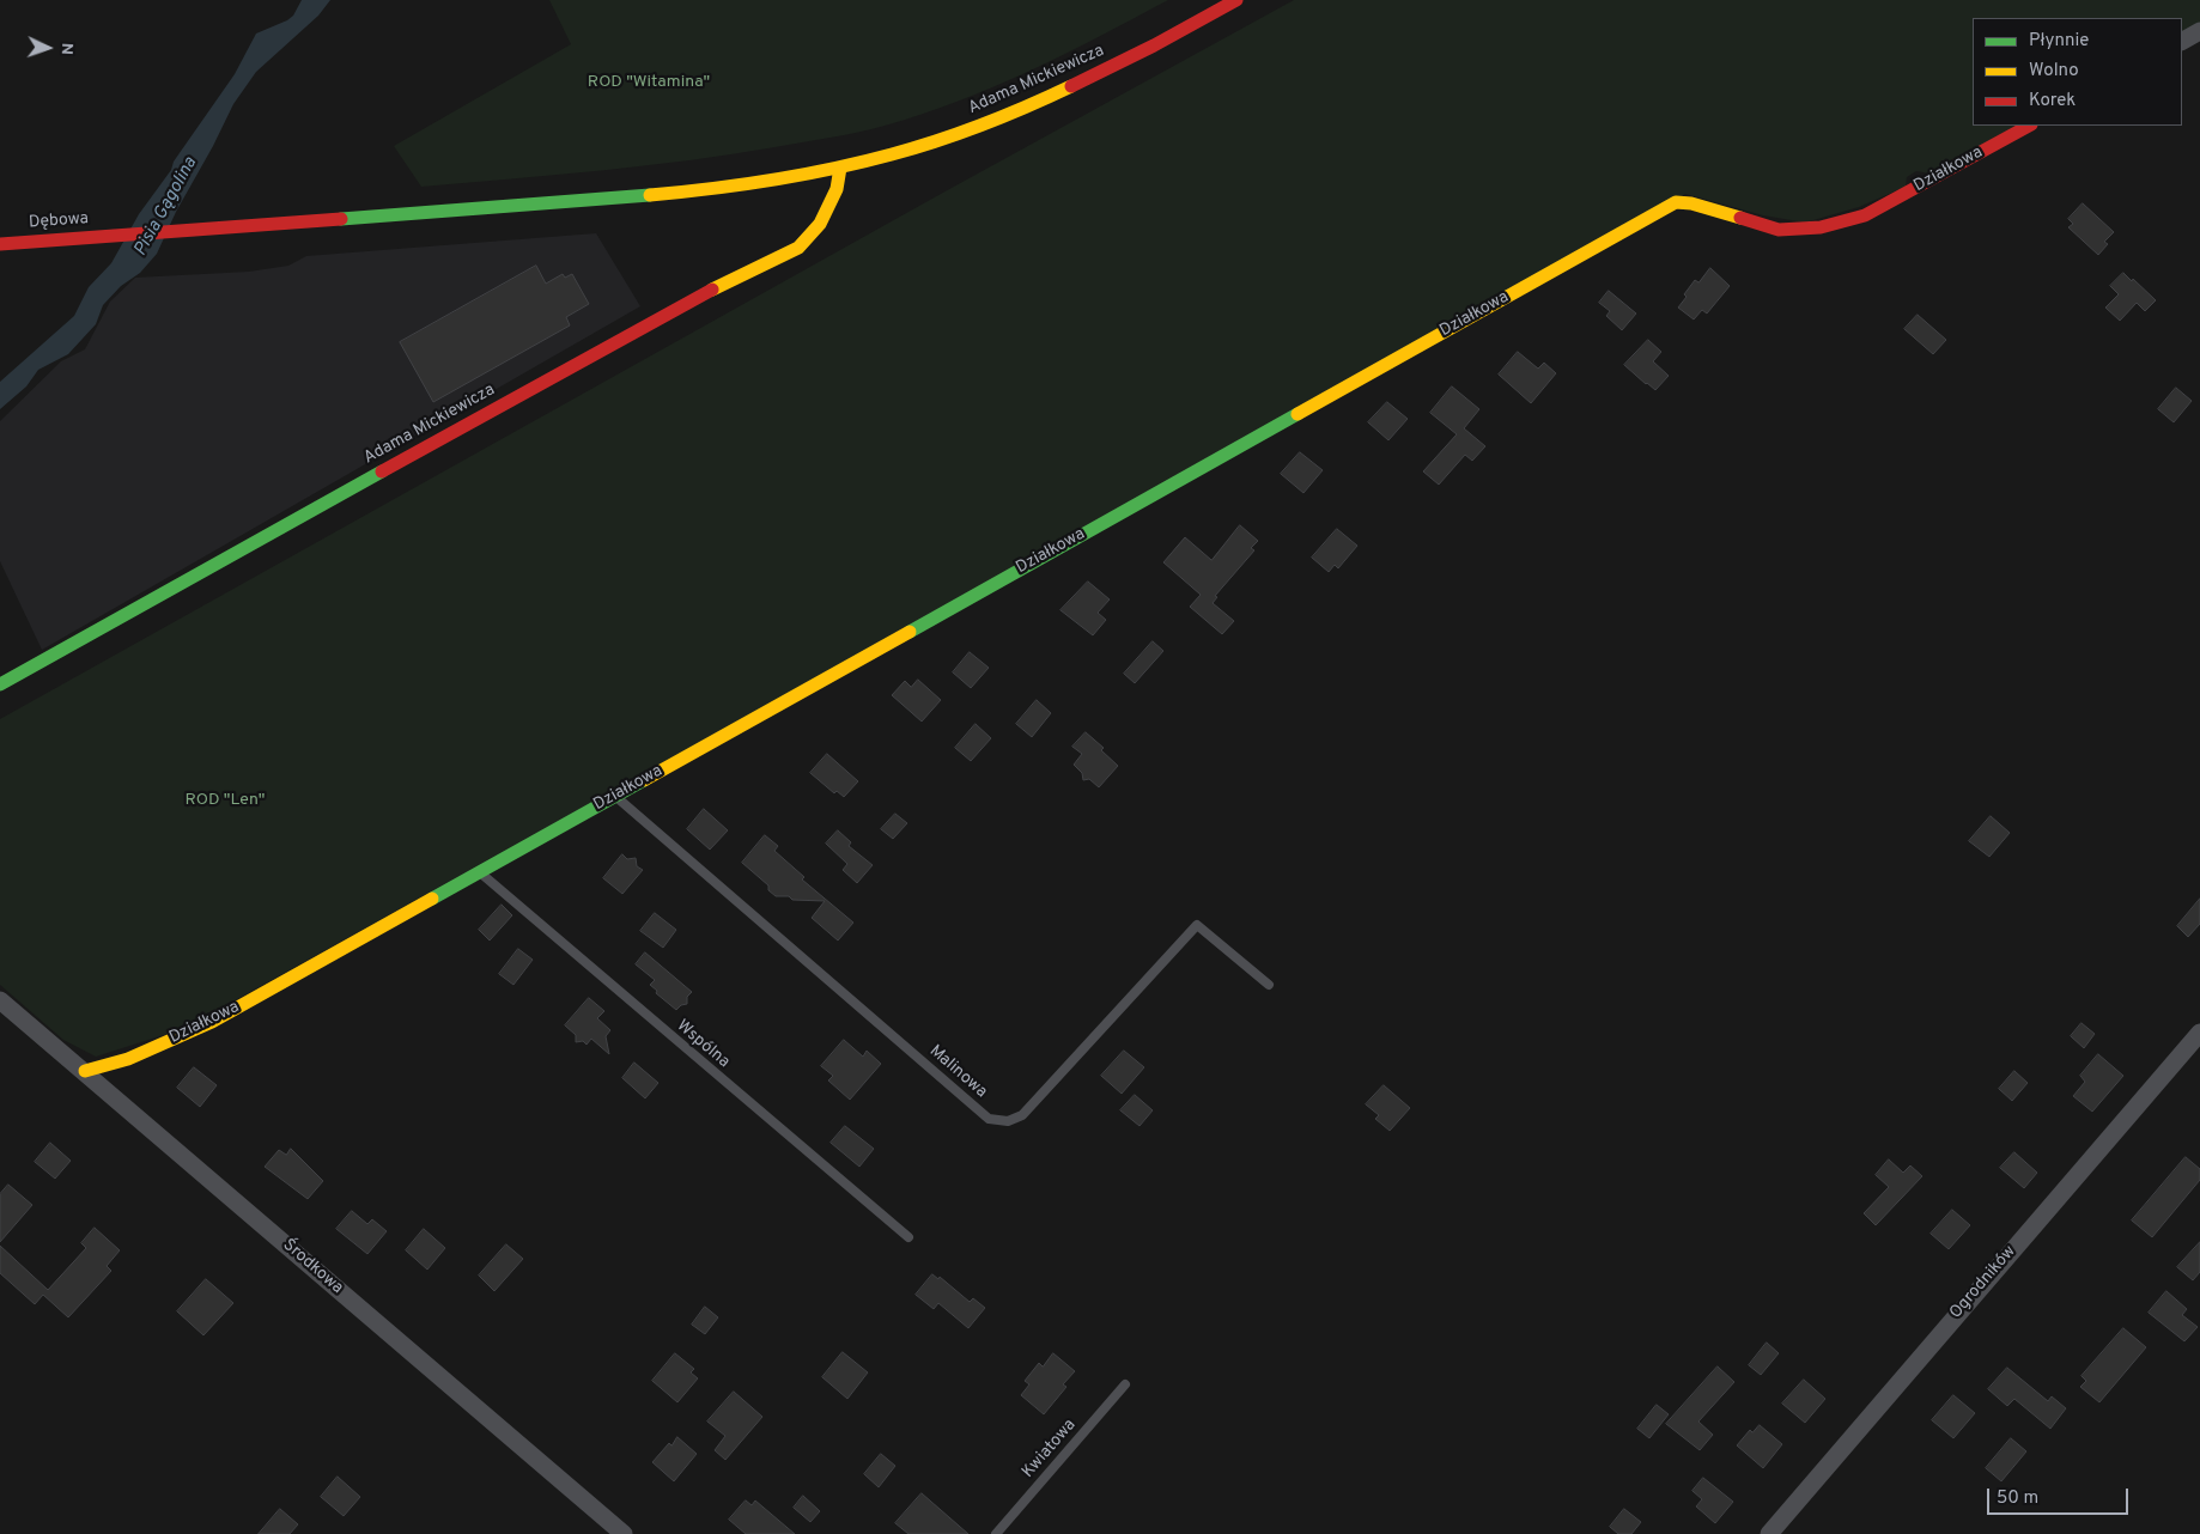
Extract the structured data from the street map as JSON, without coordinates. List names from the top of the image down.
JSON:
{
  "streets": {
    "street": [
      "Adama Mickiewicza",
      "Działkowa",
      "Dębowa",
      "Środkowa",
      "Ogrodników"
    ],
    "lane": ["Wspólna", "Malinowa", "Kwiatowa"]
  },
  "crossings": [
    ["Adama Mickiewicza", "Dębowa"],
    ["Działkowa", "Wspólna"],
    ["Działkowa", "Malinowa"],
    ["Działkowa", "Środkowa"]
  ],
  "water": ["Pisia Gągolina"],
  "parks": ["ROD \"Witamina\"", "ROD \"Len\""],
  "legend": ["Płynnie", "Wolno", "Korek"],
  "scale_bar": "50 m",
  "north": "right"
}
